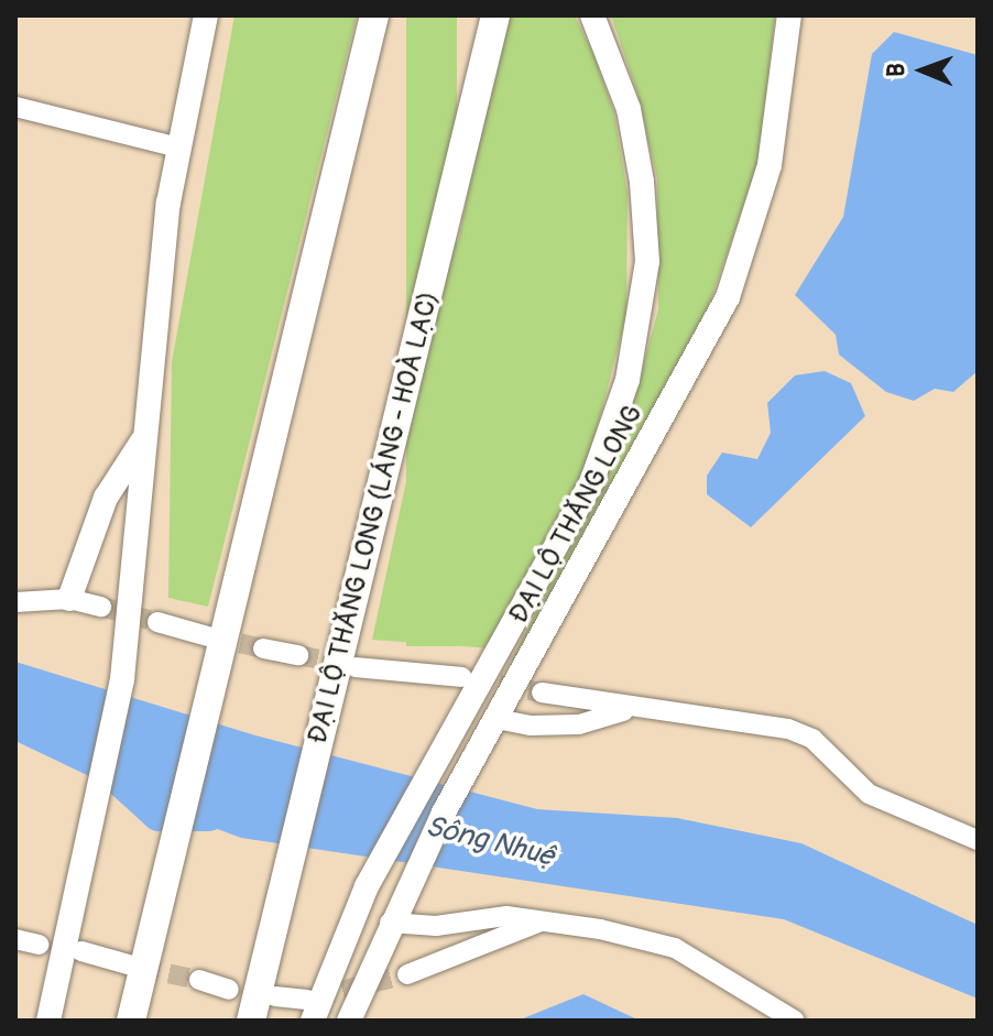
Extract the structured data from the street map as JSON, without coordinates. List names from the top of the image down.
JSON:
{
  "streets": {
    "highway": ["ĐẠI LỘ THĂNG LONG (LÁNG - HOÀ LẠC)"],
    "main road": ["ĐẠI LỘ THĂNG LONG"]
  },
  "water": ["Sông Nhuệ"],
  "north": "left"
}
